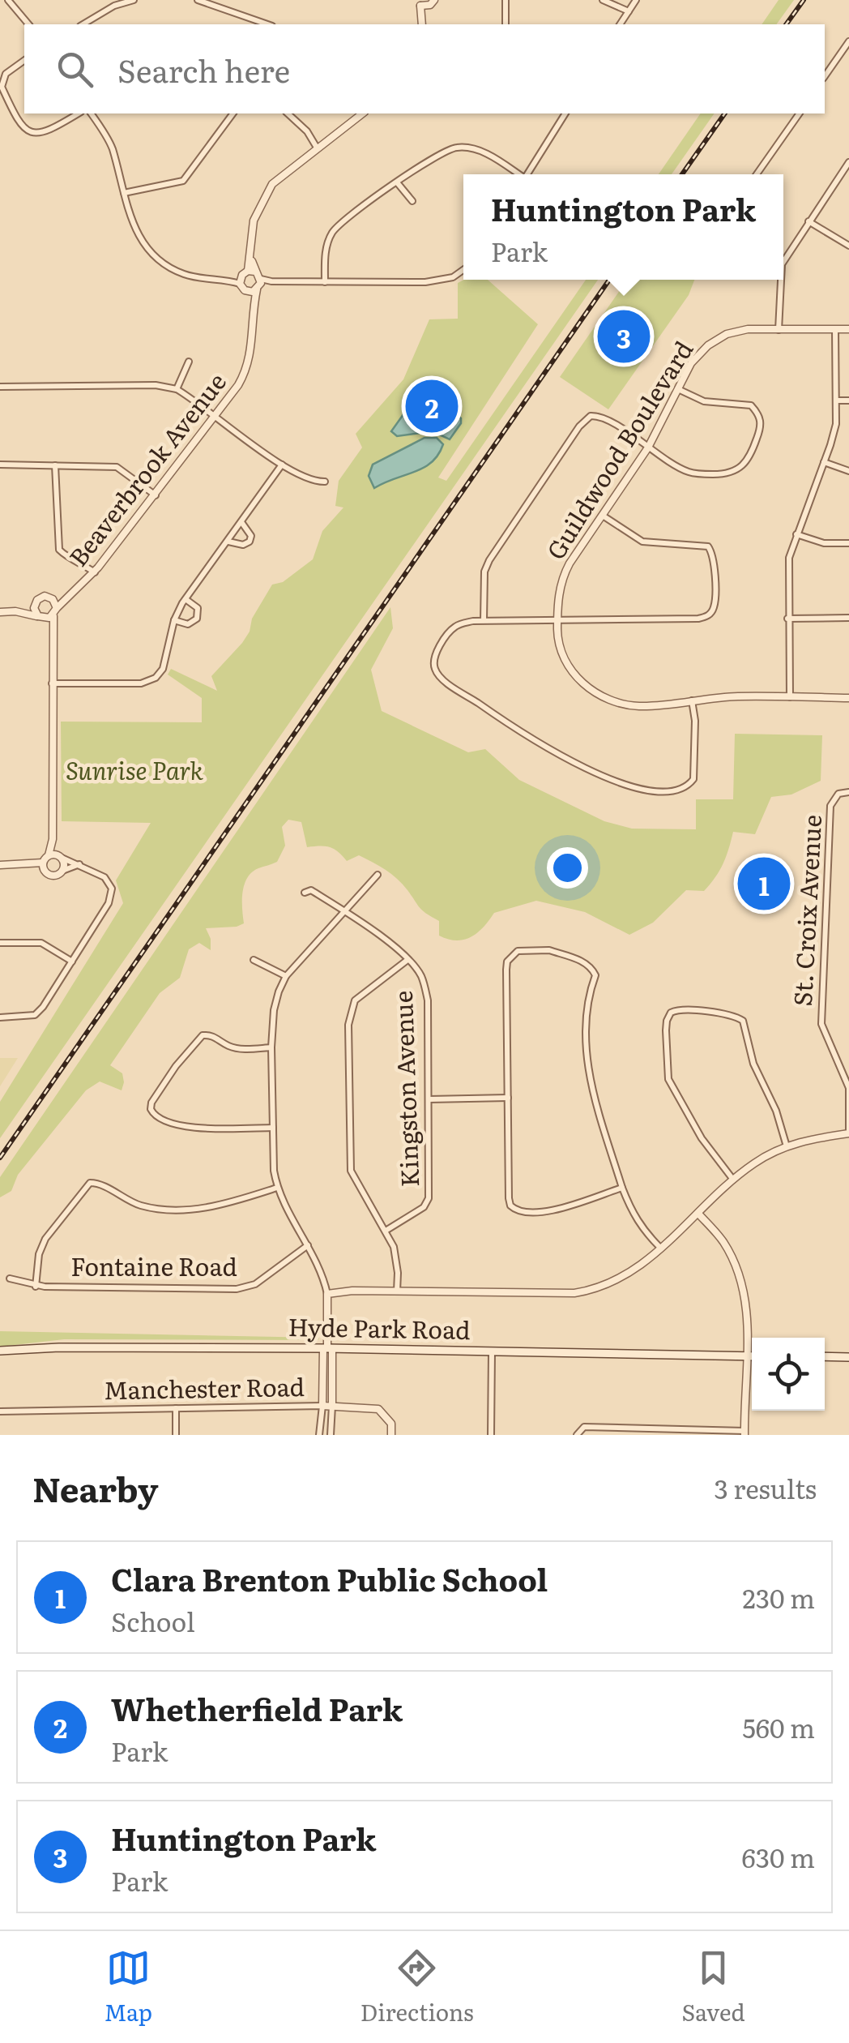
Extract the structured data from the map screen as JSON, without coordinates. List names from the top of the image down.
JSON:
{
  "streets": {
    "main road": ["Hyde Park Road"],
    "street": [
      "Guildwood Boulevard",
      "Beaverbrook Avenue",
      "St. Croix Avenue",
      "Kingston Avenue",
      "Fontaine Road",
      "Manchester Road"
    ]
  },
  "parks": ["Sunrise Park"],
  "page": {
    "search": "Search here",
    "popup": ["Huntington Park", "Park"],
    "pins": ["3", "2", "1"],
    "heading": ["Nearby", "3 results"],
    "list": [
      {
        "mark": "1",
        "name": "Clara Brenton Public School",
        "note": "School",
        "value": "230 m"
      },
      {
        "mark": "2",
        "name": "Whetherfield Park",
        "note": "Park",
        "value": "560 m"
      },
      {
        "mark": "3",
        "name": "Huntington Park",
        "note": "Park",
        "value": "630 m"
      }
    ],
    "nav": ["Map", "Directions", "Saved"]
  }
}
